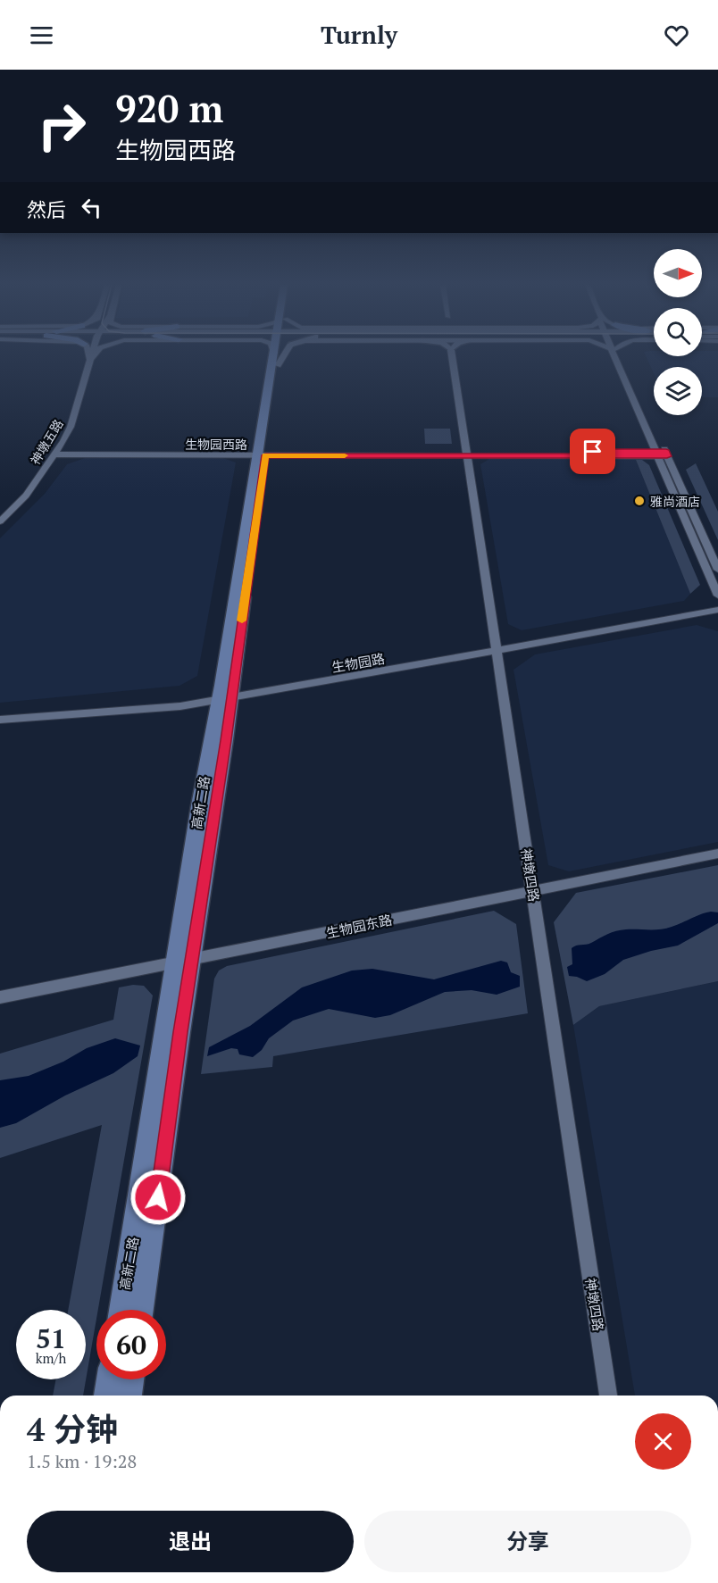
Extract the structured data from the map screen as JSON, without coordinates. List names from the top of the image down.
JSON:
{
  "streets": {
    "main road": ["高新二路"],
    "street": [
      "神墩五路",
      "生物园西路",
      "生物园路",
      "神墩四路",
      "生物园东路"
    ]
  },
  "crossings": [
    ["神墩五路", "生物园西路"],
    ["生物园西路", "高新二路"],
    ["生物园西路", "神墩四路"],
    ["生物园路", "高新二路"],
    ["生物园路", "神墩四路"],
    ["高新二路", "生物园东路"],
    ["神墩四路", "生物园东路"]
  ],
  "places": ["雅尚酒店"],
  "north": "right",
  "page": {
    "header": "Turnly",
    "turn": ["920 m", "生物园西路"],
    "then": "然后",
    "speed": "51 km/h",
    "limit": "60",
    "heading": ["4 分钟", "1.5 km · 19:28"],
    "buttons": ["退出", "分享"]
  }
}
